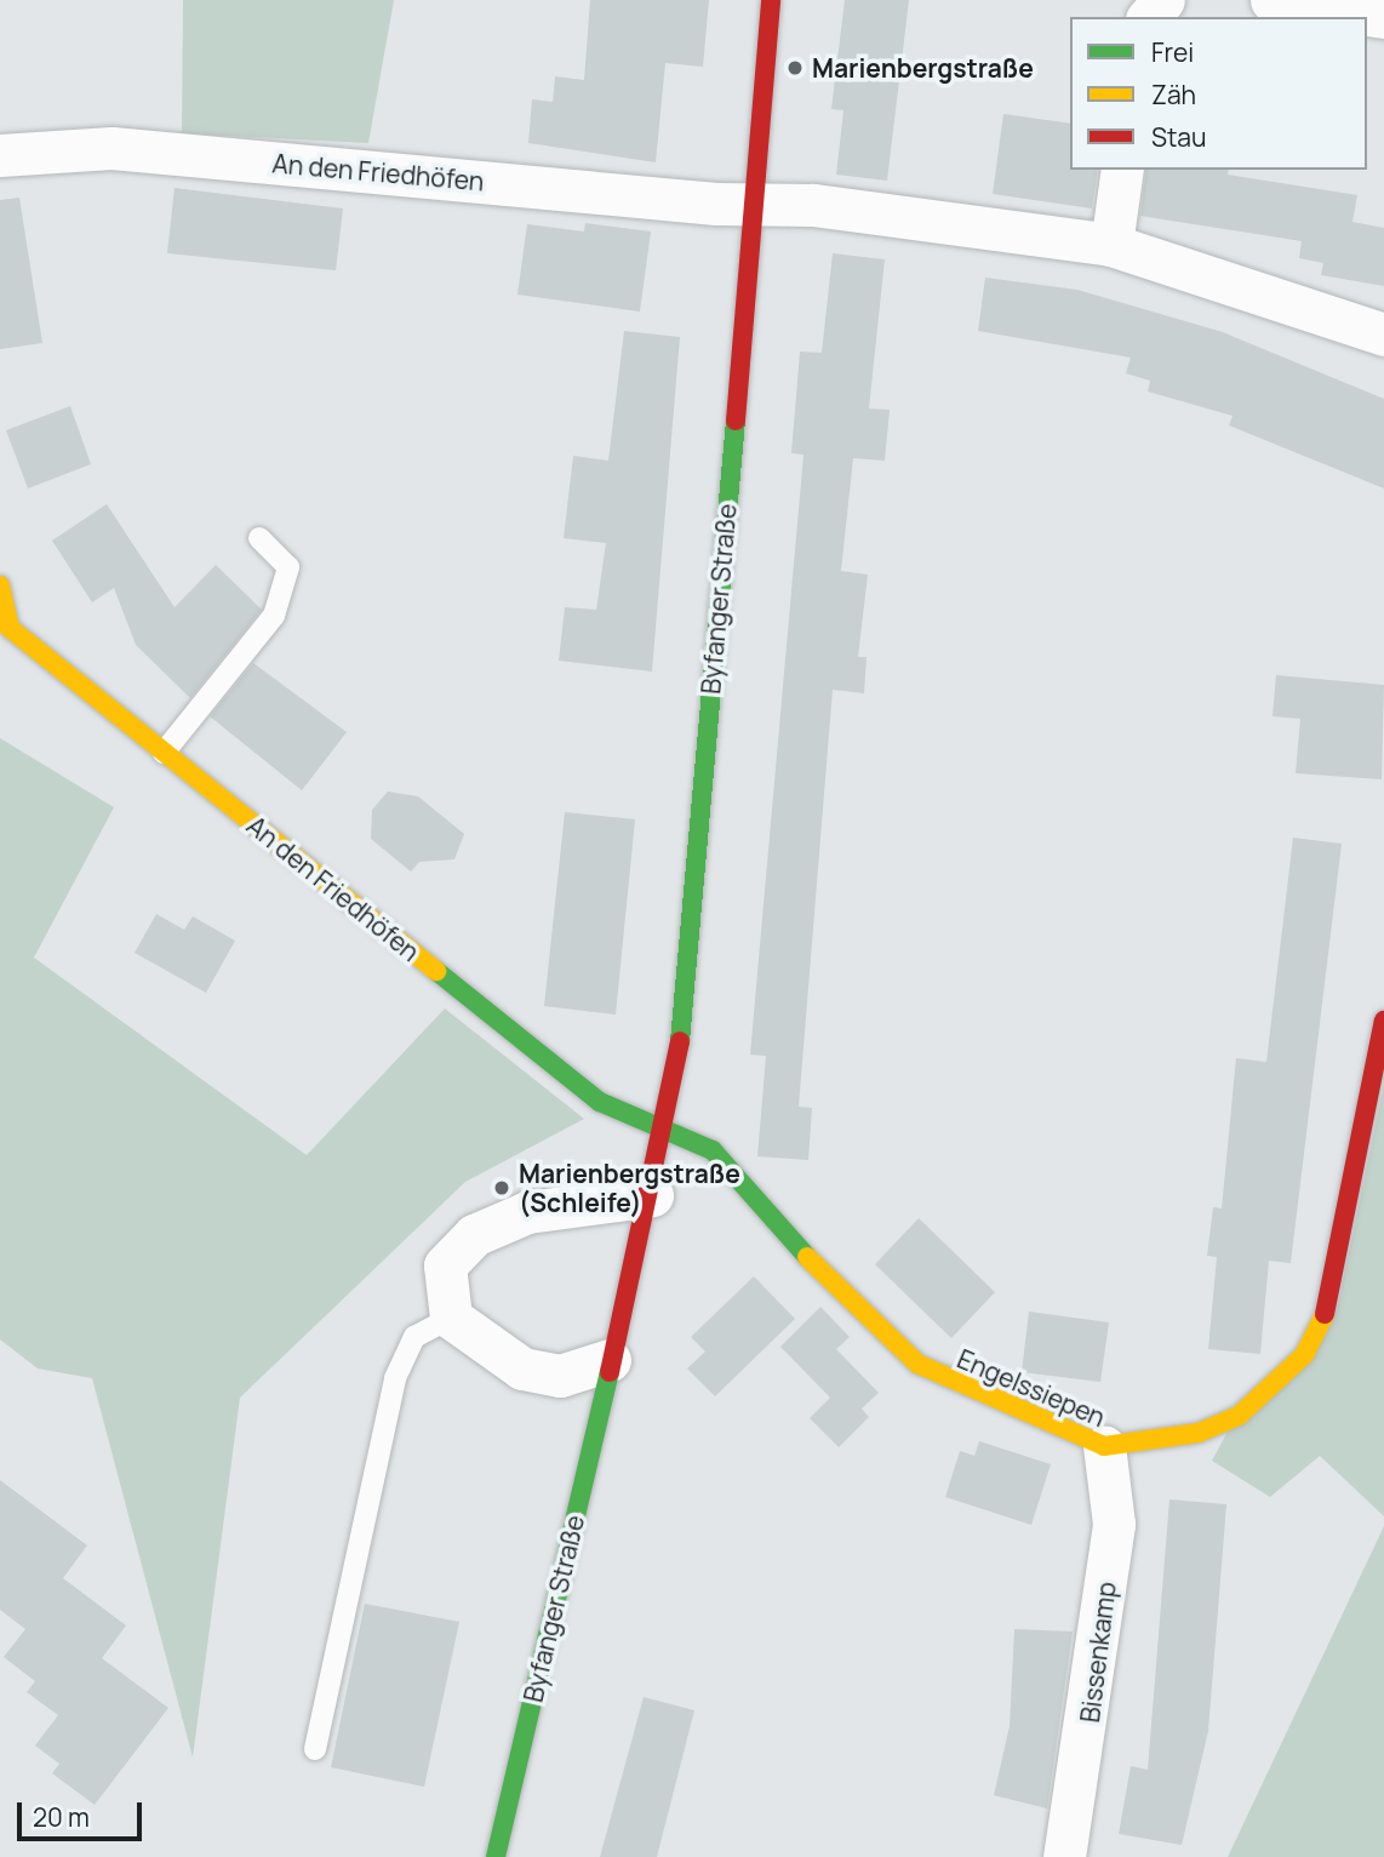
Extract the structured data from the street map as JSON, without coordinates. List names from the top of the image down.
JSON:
{
  "streets": {
    "street": [
      "An den Friedhöfen",
      "Byfanger Straße",
      "Engelssiepen",
      "Bissenkamp"
    ]
  },
  "crossings": [
    ["An den Friedhöfen", "Byfanger Straße"],
    ["An den Friedhöfen", "Engelssiepen"],
    ["Byfanger Straße", "Engelssiepen"],
    ["Engelssiepen", "Bissenkamp"]
  ],
  "places": ["Marienbergstraße", "Marienbergstraße (Schleife)"],
  "legend": ["Frei", "Zäh", "Stau"],
  "scale_bar": "20 m"
}
